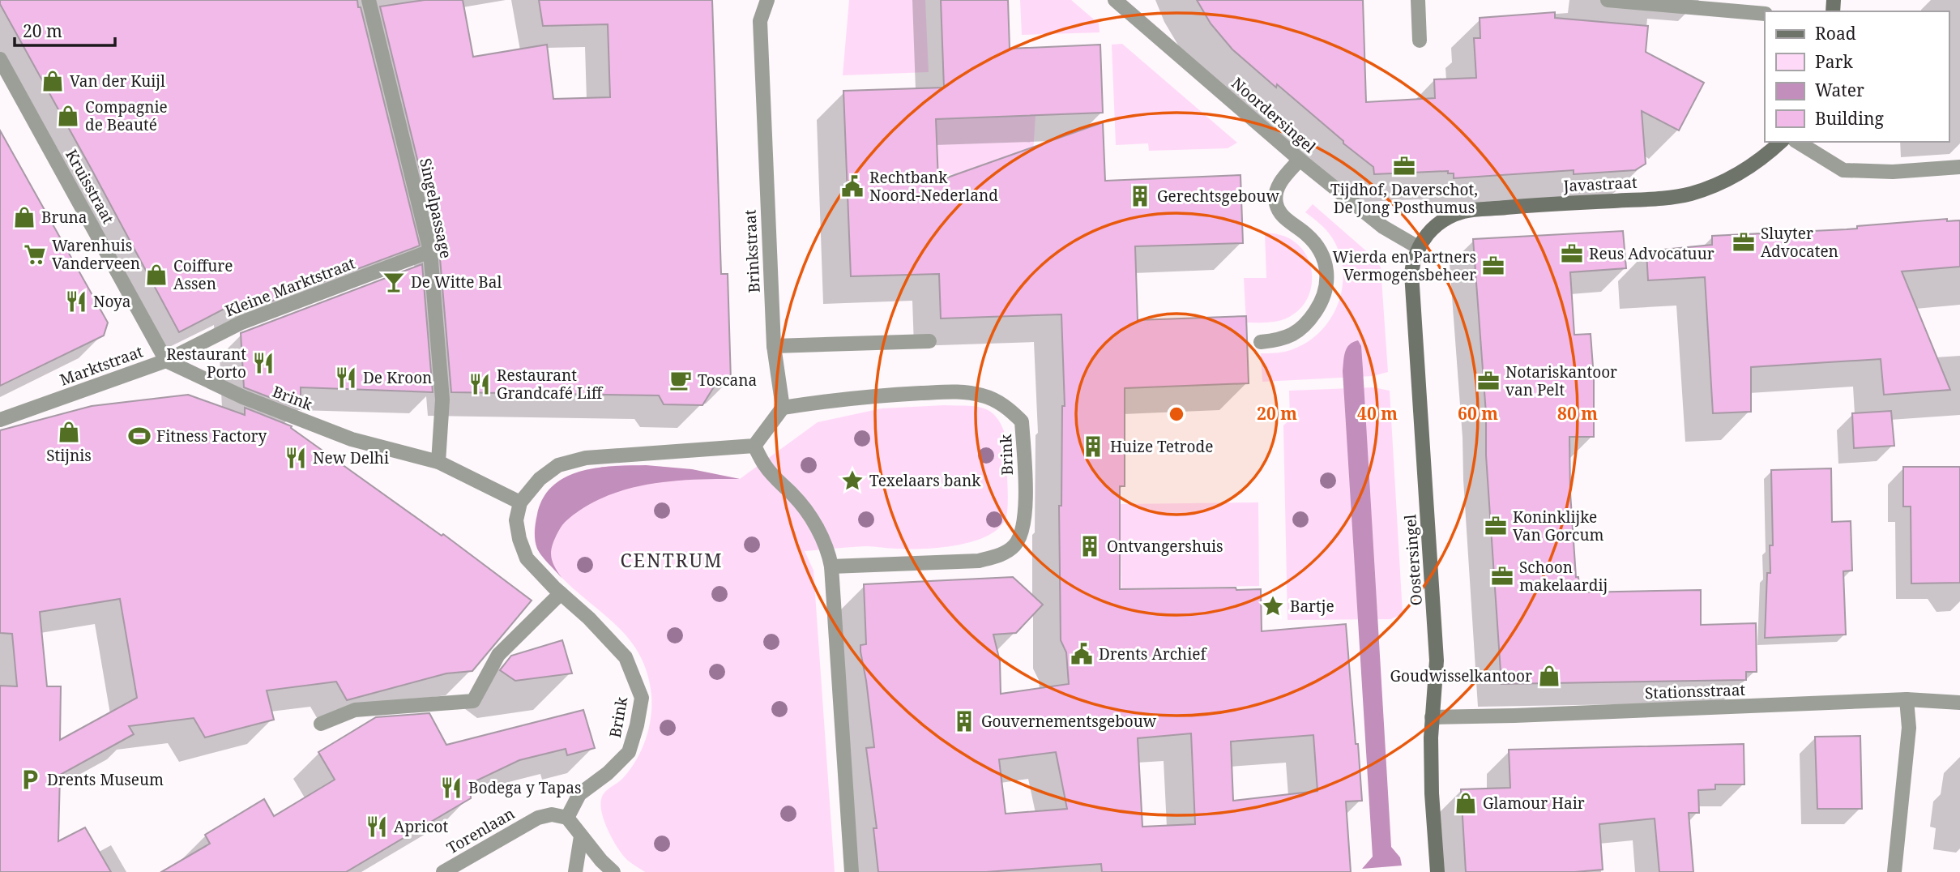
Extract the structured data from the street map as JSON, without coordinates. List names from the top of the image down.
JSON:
{
  "streets": {
    "main road": ["Javastraat", "Oostersingel"],
    "street": [
      "Noordersingel",
      "Kruisstraat",
      "Singelpassage",
      "Brinkstraat",
      "Kleine Marktstraat",
      "Marktstraat",
      "Brink",
      "Stationsstraat",
      "Torenlaan"
    ]
  },
  "crossings": [
    ["Noordersingel", "Javastraat"],
    ["Noordersingel", "Oostersingel"],
    ["Javastraat", "Oostersingel"],
    ["Kruisstraat", "Kleine Marktstraat"],
    ["Kruisstraat", "Marktstraat"],
    ["Singelpassage", "Kleine Marktstraat"],
    ["Singelpassage", "Brink"],
    ["Kleine Marktstraat", "Marktstraat"],
    ["Marktstraat", "Brink"],
    ["Brink", "Torenlaan"],
    ["Oostersingel", "Stationsstraat"]
  ],
  "districts": ["CENTRUM"],
  "places": {
    "shop": [
      "Van der Kuijl",
      "Compagnie de Beauté",
      "Bruna",
      "Coiffure Assen",
      "Stijnis",
      "Goudwisselkantoor",
      "Glamour Hair"
    ],
    "office": [
      "Tijdhof, Daverschot, De Jong Posthumus",
      "Sluyter Advocaten",
      "Reus Advocatuur",
      "Wierda en Partners Vermogensbeheer",
      "Notariskantoor van Pelt",
      "Koninklijke Van Gorcum",
      "Schoon makelaardij"
    ],
    "public building": ["Rechtbank Noord-Nederland", "Drents Archief"],
    "building": [
      "Gerechtsgebouw",
      "Huize Tetrode",
      "Ontvangershuis",
      "Gouvernementsgebouw"
    ],
    "supermarket": ["Warenhuis Vanderveen"],
    "bar": ["De Witte Bal"],
    "restaurant": [
      "Noya",
      "Restaurant Porto",
      "De Kroon",
      "Restaurant Grandcafé Liff",
      "New Delhi",
      "Bodega y Tapas",
      "Apricot"
    ],
    "cafe": ["Toscana"],
    "sports": ["Fitness Factory"],
    "place": ["Texelaars bank", "Bartje"],
    "parking": ["Drents Museum"]
  },
  "legend": [
    "Road",
    "Park",
    "Water",
    "Building"
  ],
  "scale_bar": "20 m",
  "rings": [
    "20 m",
    "40 m",
    "60 m",
    "80 m"
  ]
}
